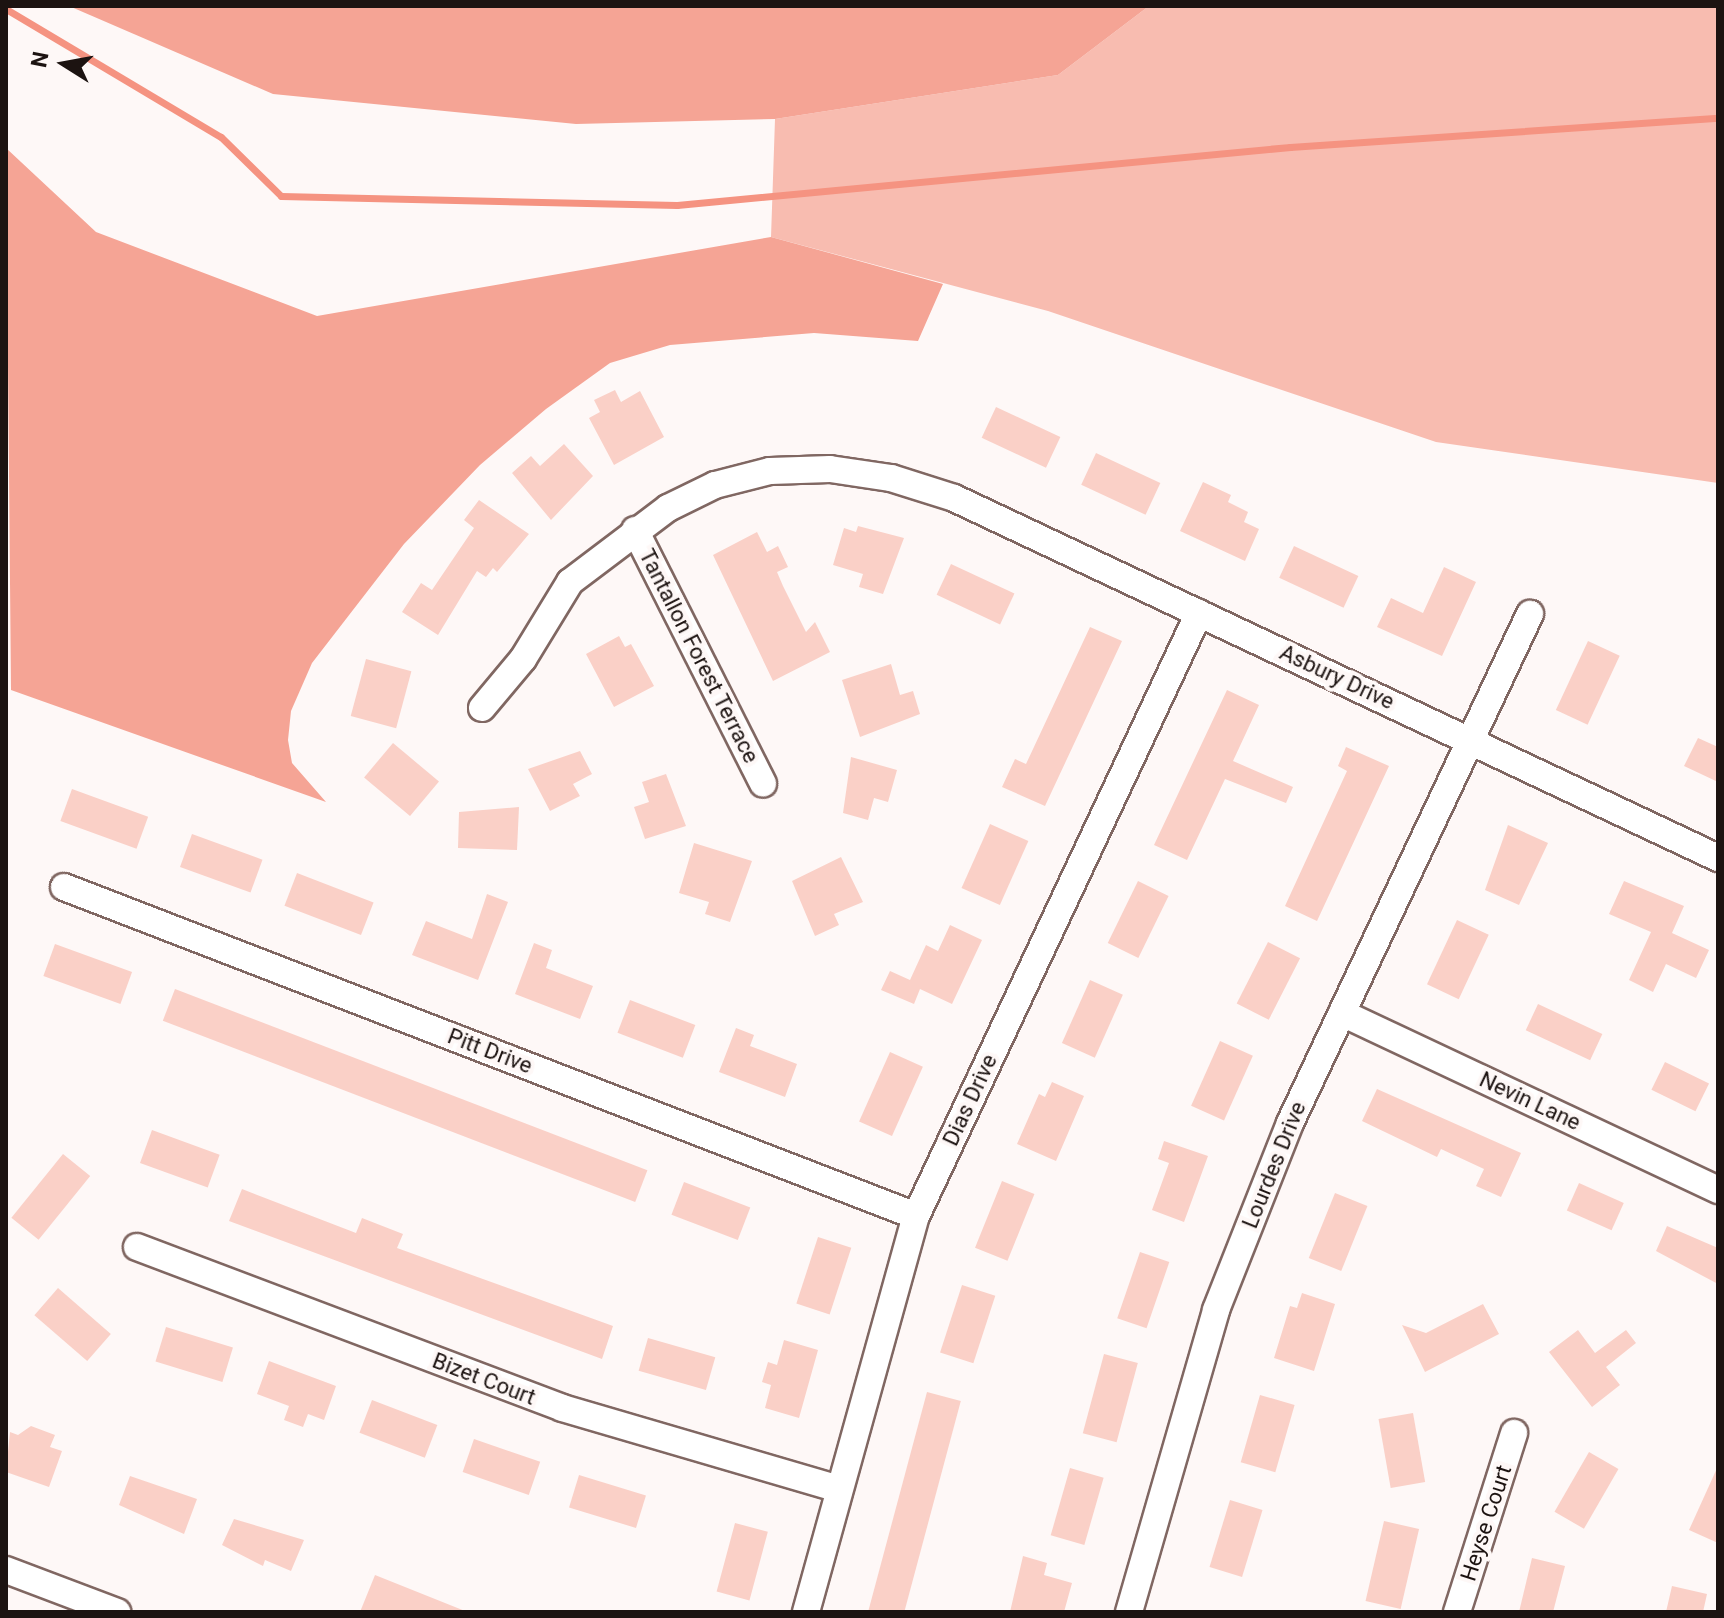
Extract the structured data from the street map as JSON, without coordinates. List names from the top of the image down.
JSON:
{
  "streets": {
    "street": [
      "Tantallon Forest Terrace",
      "Asbury Drive",
      "Pitt Drive",
      "Dias Drive",
      "Nevin Lane",
      "Lourdes Drive",
      "Bizet Court",
      "Heyse Court"
    ]
  },
  "crossings": [
    ["Tantallon Forest Terrace", "Asbury Drive"],
    ["Asbury Drive", "Dias Drive"],
    ["Asbury Drive", "Lourdes Drive"],
    ["Pitt Drive", "Dias Drive"],
    ["Dias Drive", "Bizet Court"],
    ["Nevin Lane", "Lourdes Drive"]
  ],
  "north": "left"
}
